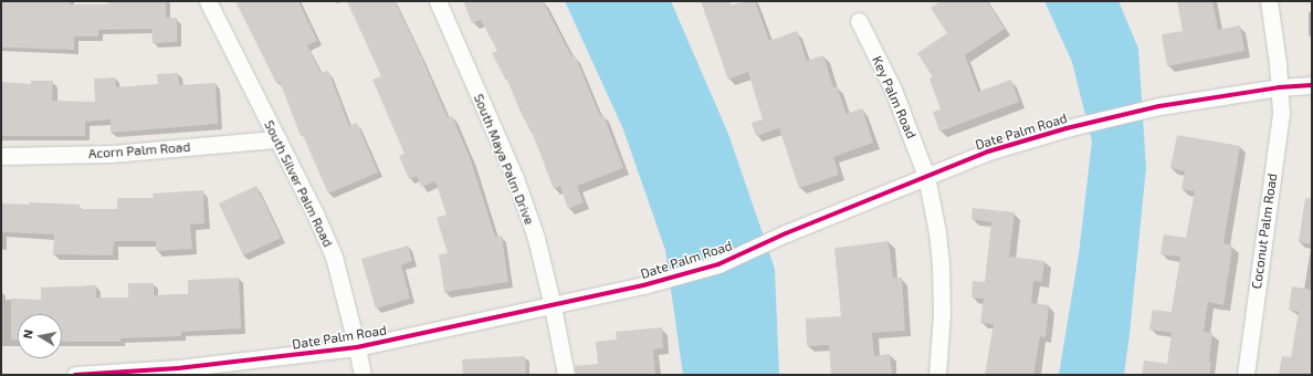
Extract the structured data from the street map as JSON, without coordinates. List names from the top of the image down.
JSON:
{
  "streets": {
    "street": [
      "Key Palm Road",
      "Date Palm Road",
      "Acorn Palm Road",
      "South Maya Palm Drive",
      "South Silver Palm Road",
      "Coconut Palm Road"
    ]
  },
  "crossings": [
    ["Key Palm Road", "Date Palm Road"],
    ["Date Palm Road", "South Maya Palm Drive"],
    ["Date Palm Road", "South Silver Palm Road"],
    ["Date Palm Road", "Coconut Palm Road"],
    ["Acorn Palm Road", "South Silver Palm Road"]
  ],
  "north": "left"
}
